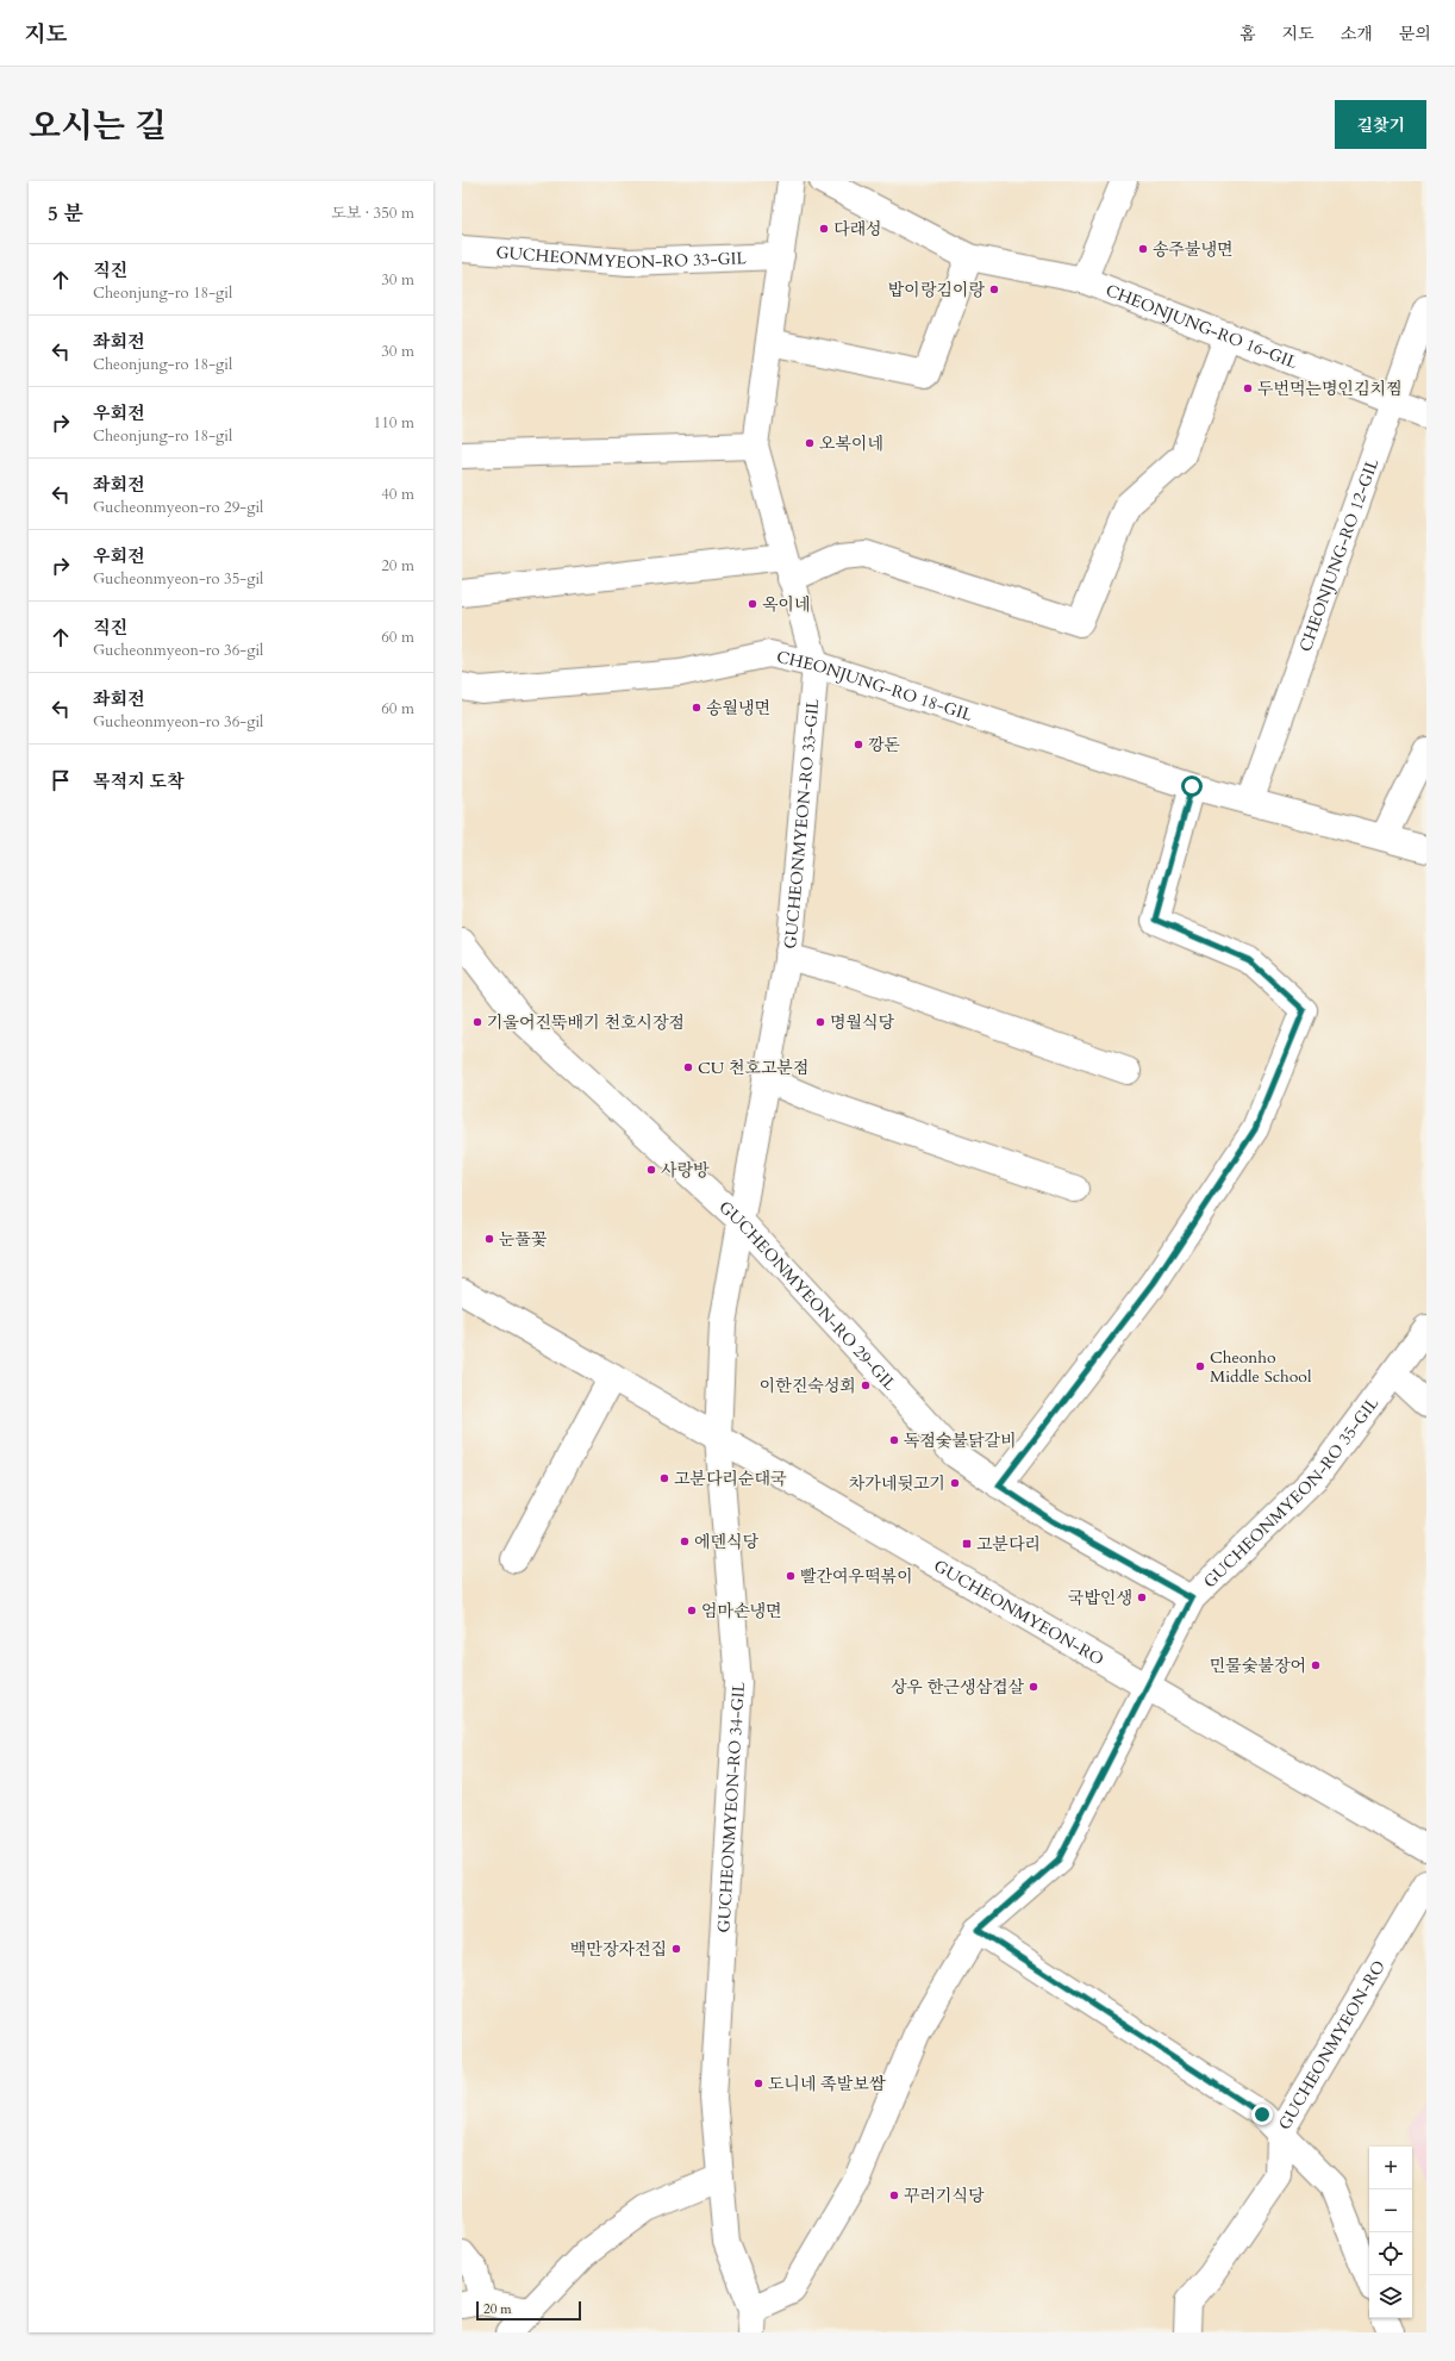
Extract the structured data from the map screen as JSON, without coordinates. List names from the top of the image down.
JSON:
{
  "streets": {
    "street": [
      "GUCHEONMYEON-RO 33-GIL",
      "CHEONJUNG-RO 16-GIL",
      "CHEONJUNG-RO 12-GIL",
      "CHEONJUNG-RO 18-GIL",
      "GUCHEONMYEON-RO 29-GIL",
      "GUCHEONMYEON-RO 35-GIL",
      "GUCHEONMYEON-RO",
      "GUCHEONMYEON-RO 34-GIL"
    ]
  },
  "crossings": [
    ["GUCHEONMYEON-RO 33-GIL", "CHEONJUNG-RO 18-GIL"],
    ["GUCHEONMYEON-RO 33-GIL", "GUCHEONMYEON-RO 29-GIL"],
    ["GUCHEONMYEON-RO 33-GIL", "GUCHEONMYEON-RO"],
    ["GUCHEONMYEON-RO 33-GIL", "GUCHEONMYEON-RO 34-GIL"],
    ["CHEONJUNG-RO 16-GIL", "CHEONJUNG-RO 12-GIL"],
    ["CHEONJUNG-RO 12-GIL", "CHEONJUNG-RO 18-GIL"],
    ["GUCHEONMYEON-RO 29-GIL", "GUCHEONMYEON-RO 35-GIL"],
    ["GUCHEONMYEON-RO 35-GIL", "GUCHEONMYEON-RO"],
    ["GUCHEONMYEON-RO 35-GIL", "GUCHEONMYEON-RO 34-GIL"],
    ["GUCHEONMYEON-RO", "GUCHEONMYEON-RO 34-GIL"]
  ],
  "places": {
    "other": [
      "다래성",
      "송주불냉면",
      "밥이랑김이랑",
      "두번먹는명인김치찜",
      "오복이네",
      "옥이네",
      "송월냉면",
      "깡돈",
      "기울어진뚝배기 천호시장점",
      "명월식당",
      "CU 천호고분점",
      "사랑방",
      "눈풀꽃",
      "Cheonho Middle School",
      "이한진숙성회",
      "독점숯불닭갈비",
      "고분다리순대국",
      "차가네뒷고기",
      "에덴식당",
      "빨간여우떡볶이",
      "국밥인생",
      "엄마손냉면",
      "민물숯불장어",
      "상우 한근생삼겹살",
      "백만장자전집",
      "도니네 족발보쌈",
      "꾸러기식당"
    ],
    "transit": ["고분다리"]
  },
  "scale_bar": "20 m",
  "page": {
    "header": "지도",
    "nav": [
      "홈",
      "지도",
      "소개",
      "문의"
    ],
    "title": "오시는 길",
    "buttons": "길찾기",
    "heading": ["5 분", "도보 · 350 m"],
    "list": [
      ["직진", "Cheonjung-ro 18-gil", "30 m"],
      ["좌회전", "Cheonjung-ro 18-gil", "30 m"],
      ["우회전", "Cheonjung-ro 18-gil", "110 m"],
      ["좌회전", "Gucheonmyeon-ro 29-gil", "40 m"],
      ["우회전", "Gucheonmyeon-ro 35-gil", "20 m"],
      ["직진", "Gucheonmyeon-ro 36-gil", "60 m"],
      ["좌회전", "Gucheonmyeon-ro 36-gil", "60 m"],
      "목적지 도착"
    ],
    "map_buttons": ["+", "−"],
    "scale": "20 m"
  }
}
